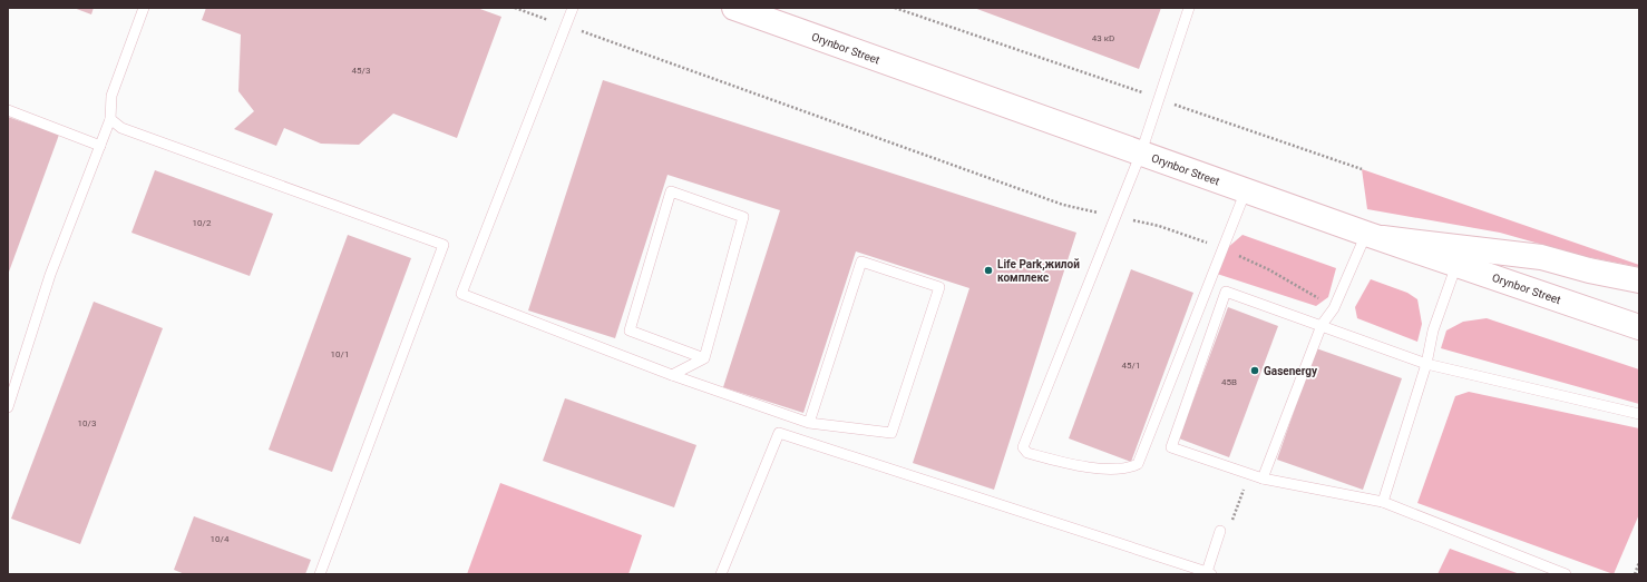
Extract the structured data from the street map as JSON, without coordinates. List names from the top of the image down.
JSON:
{
  "streets": {
    "street": ["Orynbor Street"]
  },
  "places": ["Life Park,жилой комплекс", "Gasenergy"],
  "house_numbers": [
    "43 кD",
    "45/3",
    "10/2",
    "10/1",
    "45/1",
    "45В",
    "10/3",
    "10/4"
  ]
}
